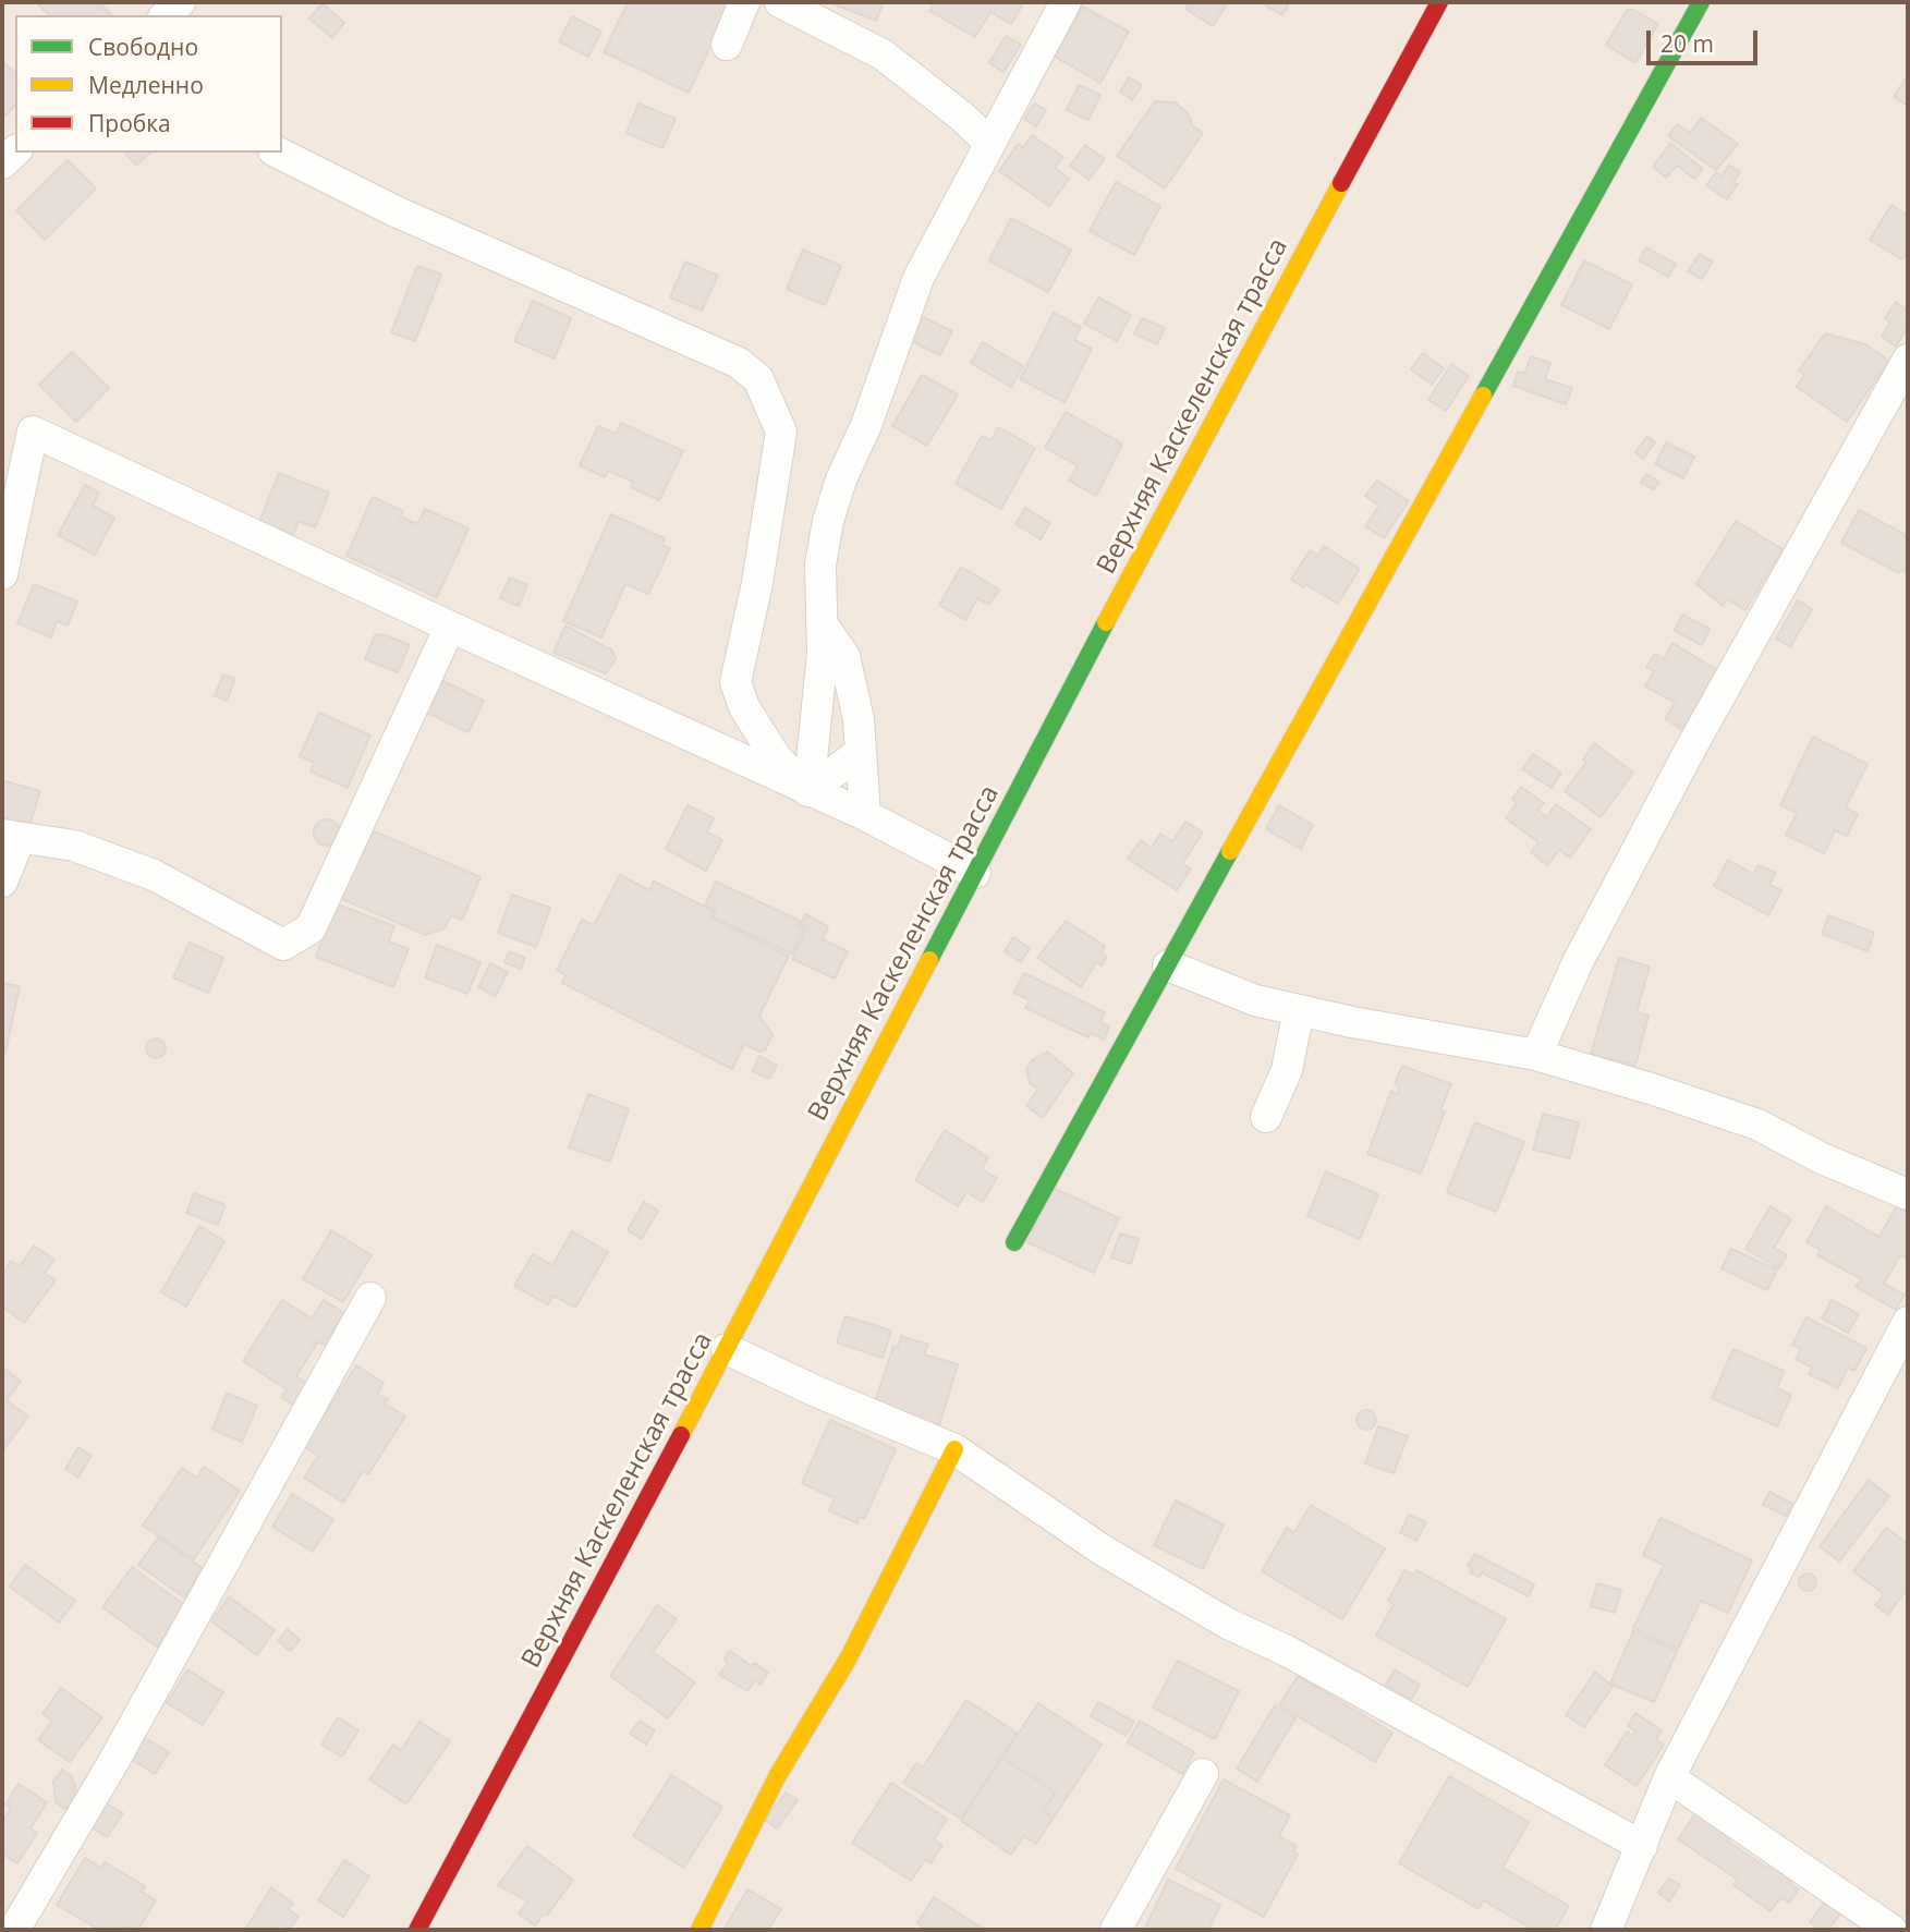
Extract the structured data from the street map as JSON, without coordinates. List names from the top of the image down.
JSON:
{
  "streets": {
    "main road": ["Верхняя Каскеленская трасса"]
  },
  "legend": ["Свободно", "Медленно", "Пробка"],
  "scale_bar": "20 m"
}
